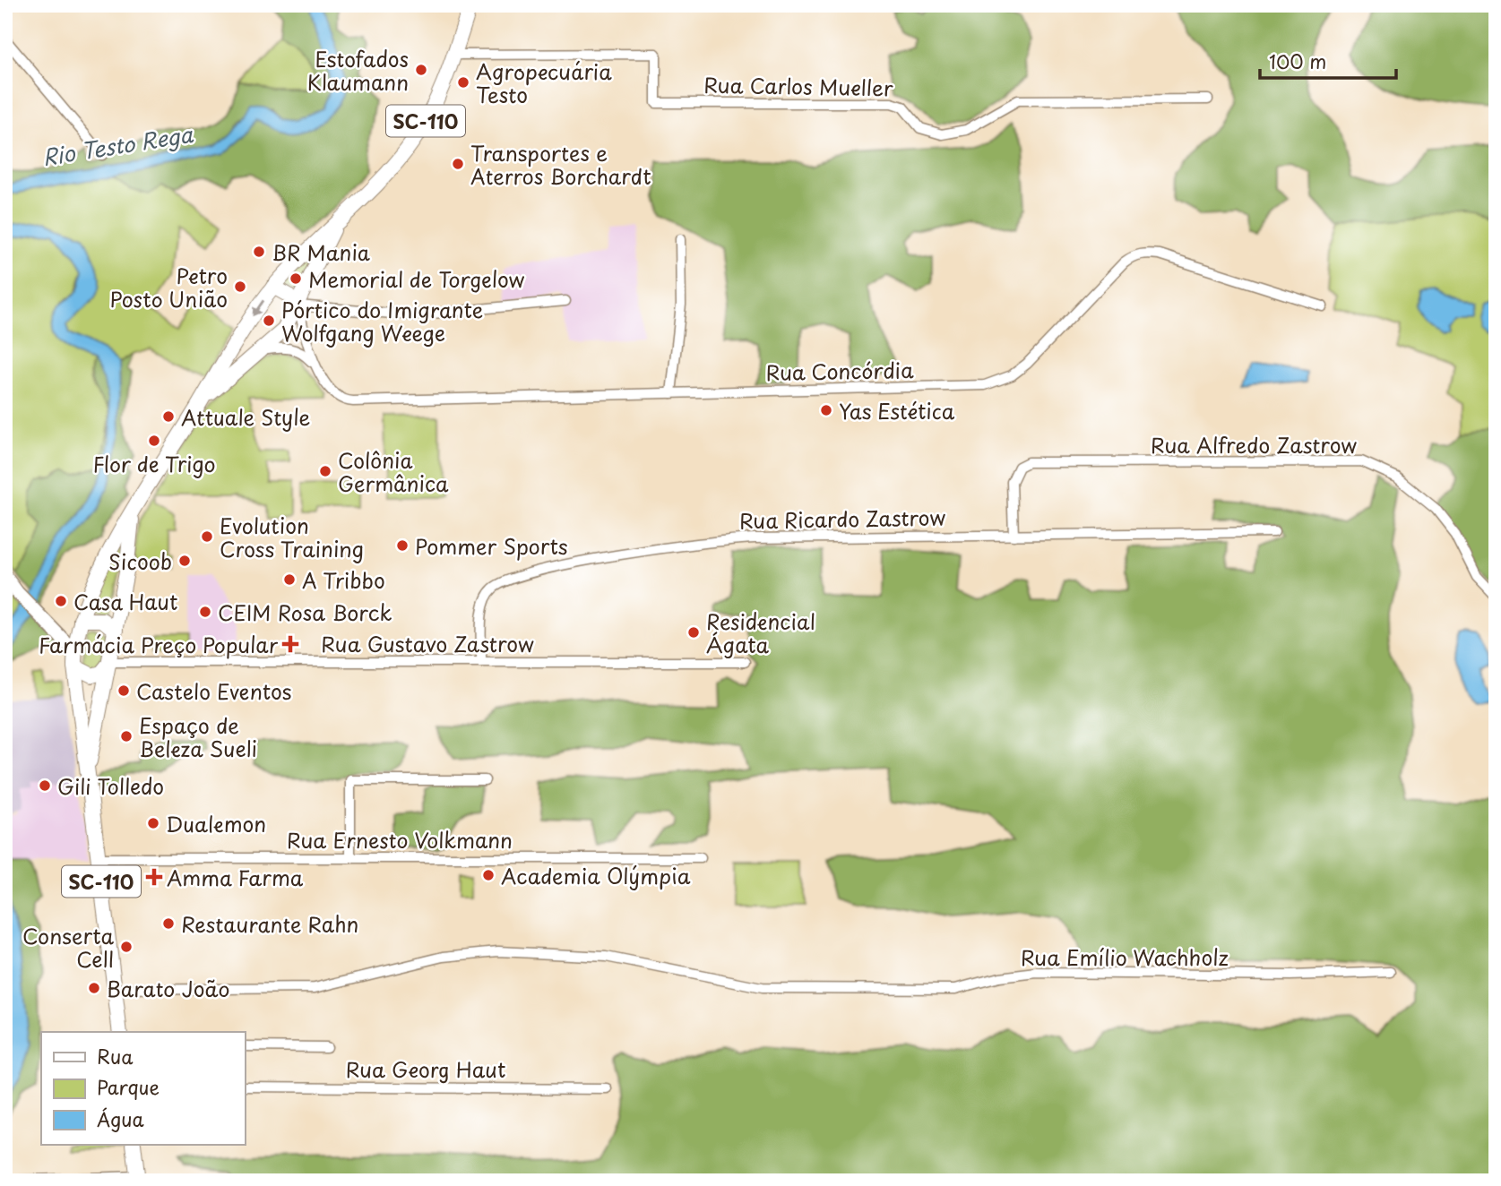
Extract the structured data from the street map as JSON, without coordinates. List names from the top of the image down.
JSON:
{
  "streets": {
    "main road": ["SC-110"],
    "street": [
      "Rua Carlos Mueller",
      "Rua Concórdia",
      "Rua Alfredo Zastrow",
      "Rua Ricardo Zastrow",
      "Rua Gustavo Zastrow",
      "Rua Ernesto Volkmann",
      "Rua Emílio Wachholz",
      "Rua Georg Haut"
    ]
  },
  "crossings": [
    ["Rua Carlos Mueller", "SC-110"],
    ["SC-110", "Rua Concórdia"],
    ["SC-110", "Rua Gustavo Zastrow"],
    ["SC-110", "Rua Ernesto Volkmann"],
    ["SC-110", "Rua Emílio Wachholz"],
    ["Rua Alfredo Zastrow", "Rua Ricardo Zastrow"],
    ["Rua Ricardo Zastrow", "Rua Gustavo Zastrow"]
  ],
  "water": ["Rio Testo Rega"],
  "places": {
    "other": [
      "Estofados Klaumann",
      "Agropecuária Testo",
      "Transportes e Aterros Borchardt",
      "BR Mania",
      "Memorial de Torgelow",
      "Petro Posto União",
      "Pórtico do Imigrante Wolfgang Weege",
      "Yas Estética",
      "Attuale Style",
      "Flor de Trigo",
      "Colônia Germânica",
      "Evolution Cross Training",
      "Pommer Sports",
      "Sicoob",
      "A Tribbo",
      "Casa Haut",
      "CEIM Rosa Borck",
      "Residencial Ágata",
      "Castelo Eventos",
      "Espaço de Beleza Sueli",
      "Gili Tolledo",
      "Dualemon",
      "Academia Olýmpia",
      "Restaurante Rahn",
      "Conserta Cell",
      "Barato João"
    ],
    "health": ["Farmácia Preço Popular", "Amma Farma"]
  },
  "legend": ["Rua", "Parque", "Água"],
  "scale_bar": "100 m"
}
